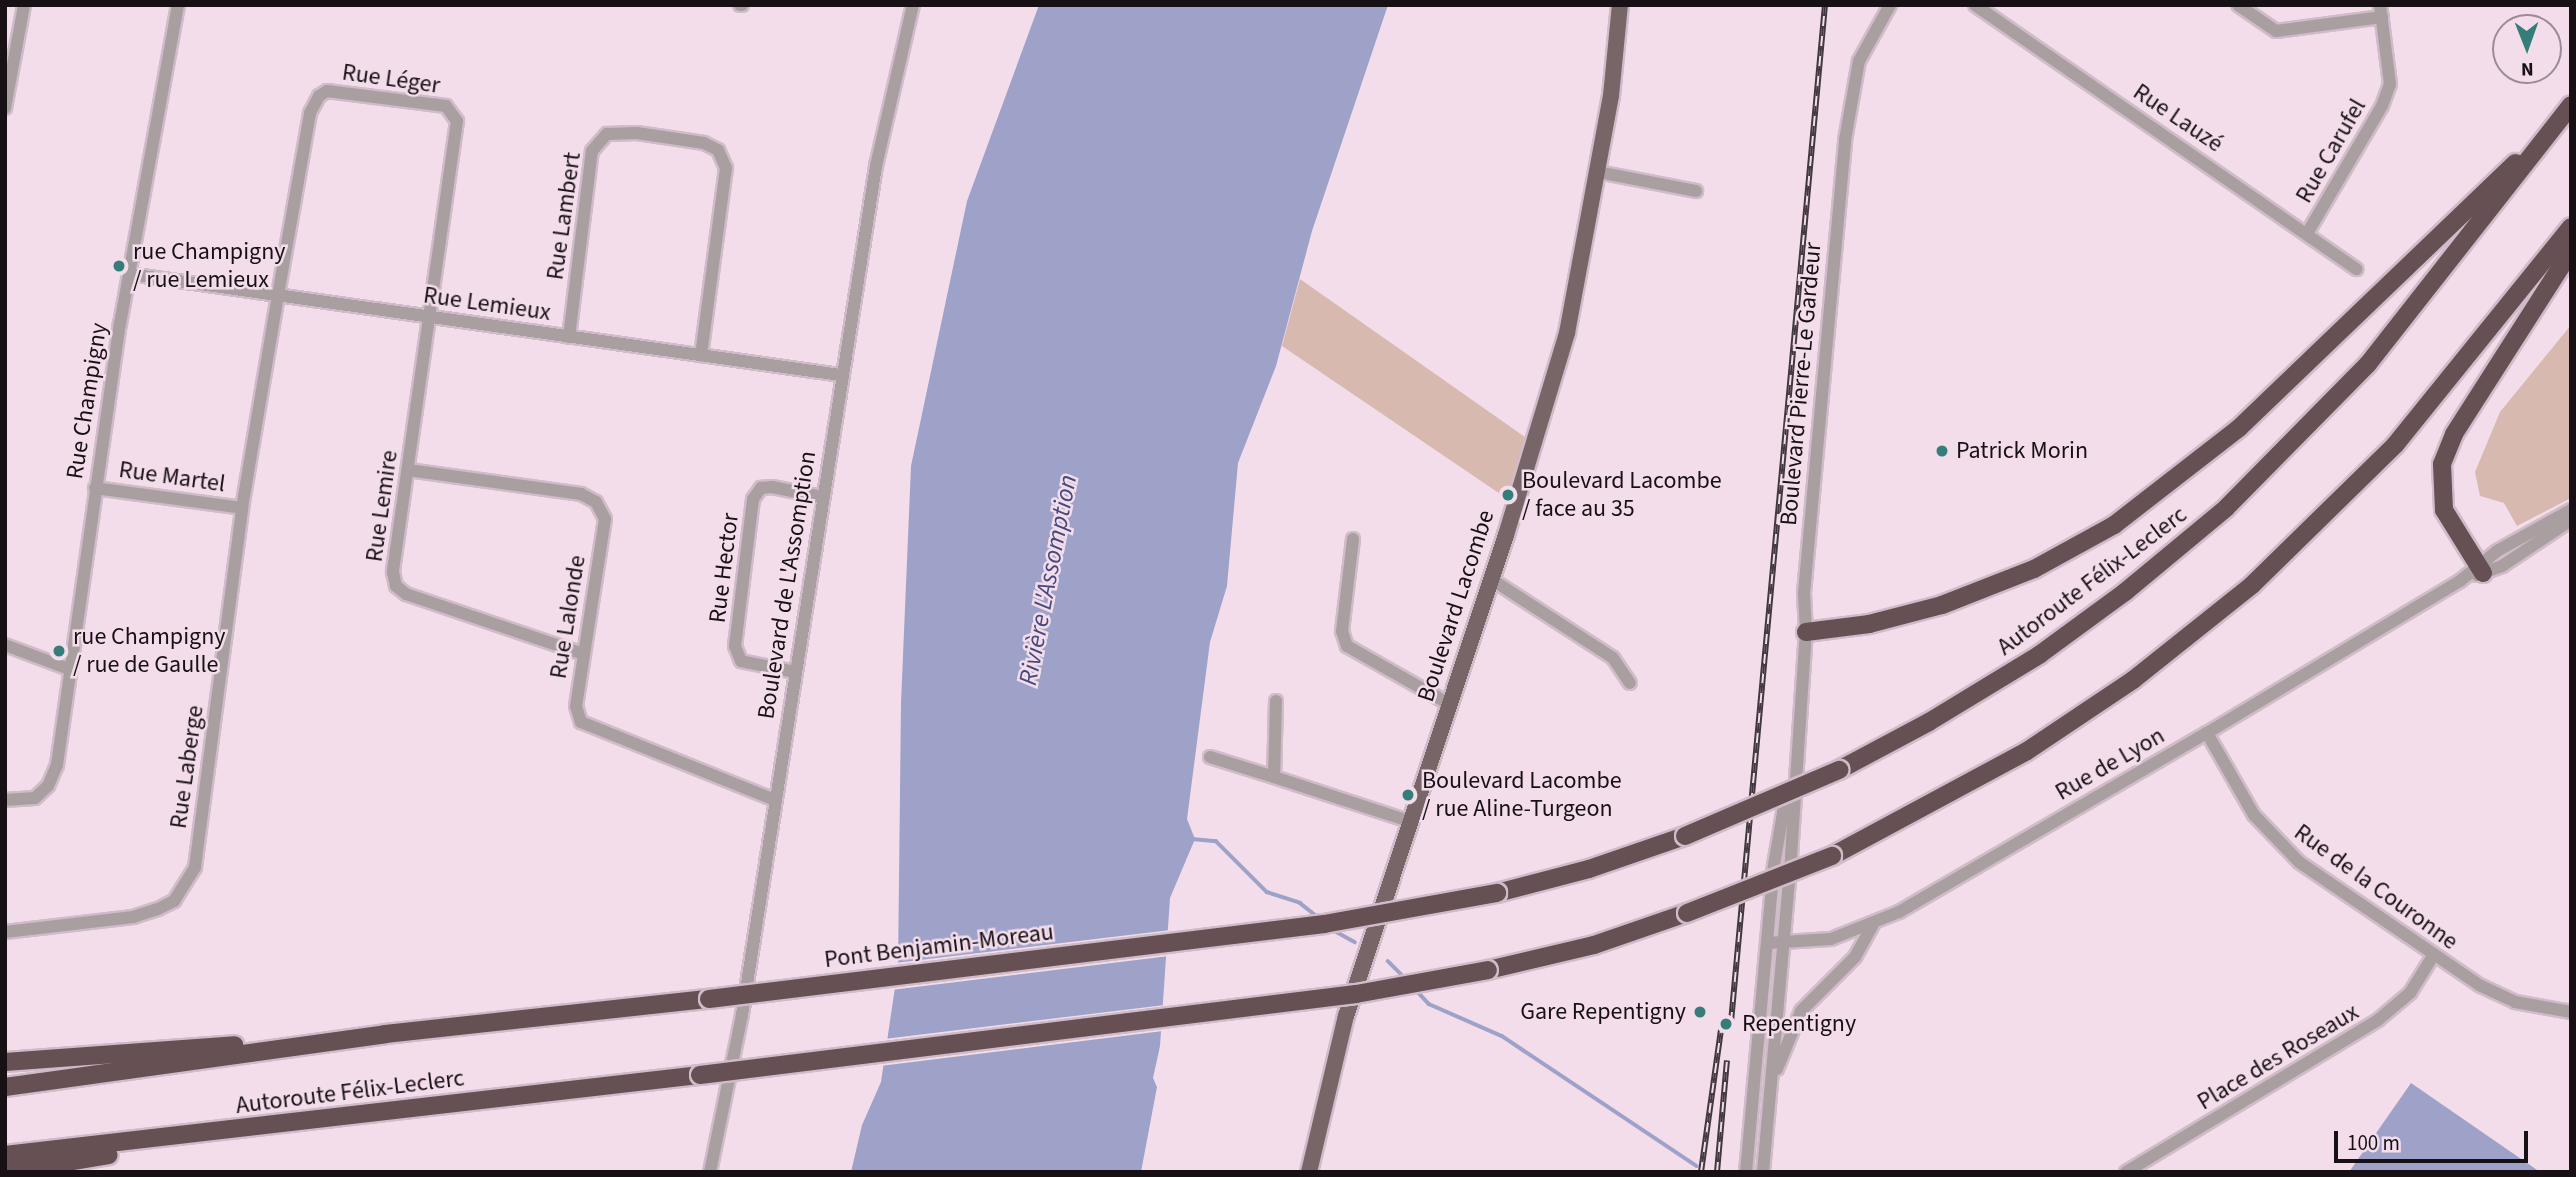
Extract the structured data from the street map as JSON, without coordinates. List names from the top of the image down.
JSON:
{
  "streets": {
    "highway": ["Autoroute Félix-Leclerc", "Pont Benjamin-Moreau"],
    "main road": ["Boulevard Lacombe"],
    "street": [
      "Rue Léger",
      "Rue Lauzé",
      "Rue Carufel",
      "Rue Lambert",
      "Rue Lemieux",
      "Boulevard Pierre-Le Gardeur",
      "Rue Champigny",
      "Rue Martel",
      "Rue Lemire",
      "Rue Hector",
      "Boulevard de L'Assomption",
      "Rue Lalonde",
      "Rue de Lyon",
      "Rue Laberge",
      "Rue de la Couronne",
      "Place des Roseaux"
    ]
  },
  "crossings": [
    ["Rue Léger", "Rue Lemieux"],
    ["Rue Léger", "Rue Lemire"],
    ["Rue Léger", "Rue Laberge"],
    ["Rue Lauzé", "Rue Carufel"],
    ["Rue Lambert", "Rue Lemieux"],
    ["Rue Lemieux", "Rue Champigny"],
    ["Rue Lemieux", "Rue Lemire"],
    ["Rue Lemieux", "Boulevard de L'Assomption"],
    ["Rue Lemieux", "Rue Laberge"],
    ["Boulevard Pierre-Le Gardeur", "Rue de Lyon"],
    ["Rue Champigny", "Rue Martel"],
    ["Rue Martel", "Rue Laberge"],
    ["Rue Lemire", "Rue Lalonde"],
    ["Rue Hector", "Boulevard de L'Assomption"],
    ["Autoroute Félix-Leclerc", "Pont Benjamin-Moreau"],
    ["Boulevard de L'Assomption", "Rue Lalonde"],
    ["Rue de Lyon", "Rue de la Couronne"],
    ["Rue de la Couronne", "Place des Roseaux"]
  ],
  "water": ["Rivière L'Assomption"],
  "places": [
    "rue Champigny / rue Lemieux",
    "Patrick Morin",
    "Boulevard Lacombe / face au 35",
    "rue Champigny / rue de Gaulle",
    "Boulevard Lacombe / rue Aline-Turgeon",
    "Gare Repentigny",
    "Repentigny"
  ],
  "scale_bar": "100 m",
  "north": "bottom"
}
